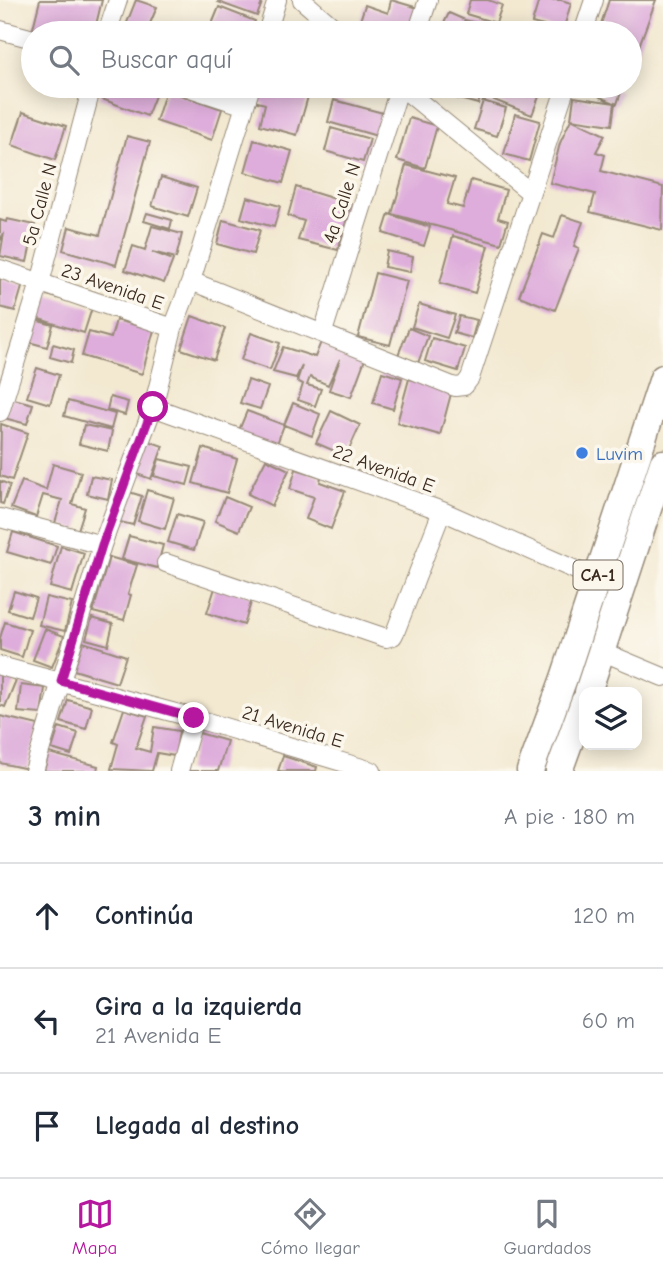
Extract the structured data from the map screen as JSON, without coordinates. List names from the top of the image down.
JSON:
{
  "streets": {
    "highway": ["CA-1"],
    "street": [
      "4a Calle N",
      "5a Calle N",
      "23 Avenida E",
      "22 Avenida E",
      "21 Avenida E"
    ]
  },
  "crossings": [
    ["5a Calle N", "23 Avenida E"],
    ["22 Avenida E", "CA-1"]
  ],
  "places": ["Luvim"],
  "page": {
    "search": "Buscar aquí",
    "heading": ["3 min", "A pie · 180 m"],
    "list": [
      ["Continúa", "120 m"],
      ["Gira a la izquierda", "21 Avenida E", "60 m"],
      "Llegada al destino"
    ],
    "nav": ["Mapa", "Cómo llegar", "Guardados"]
  }
}
